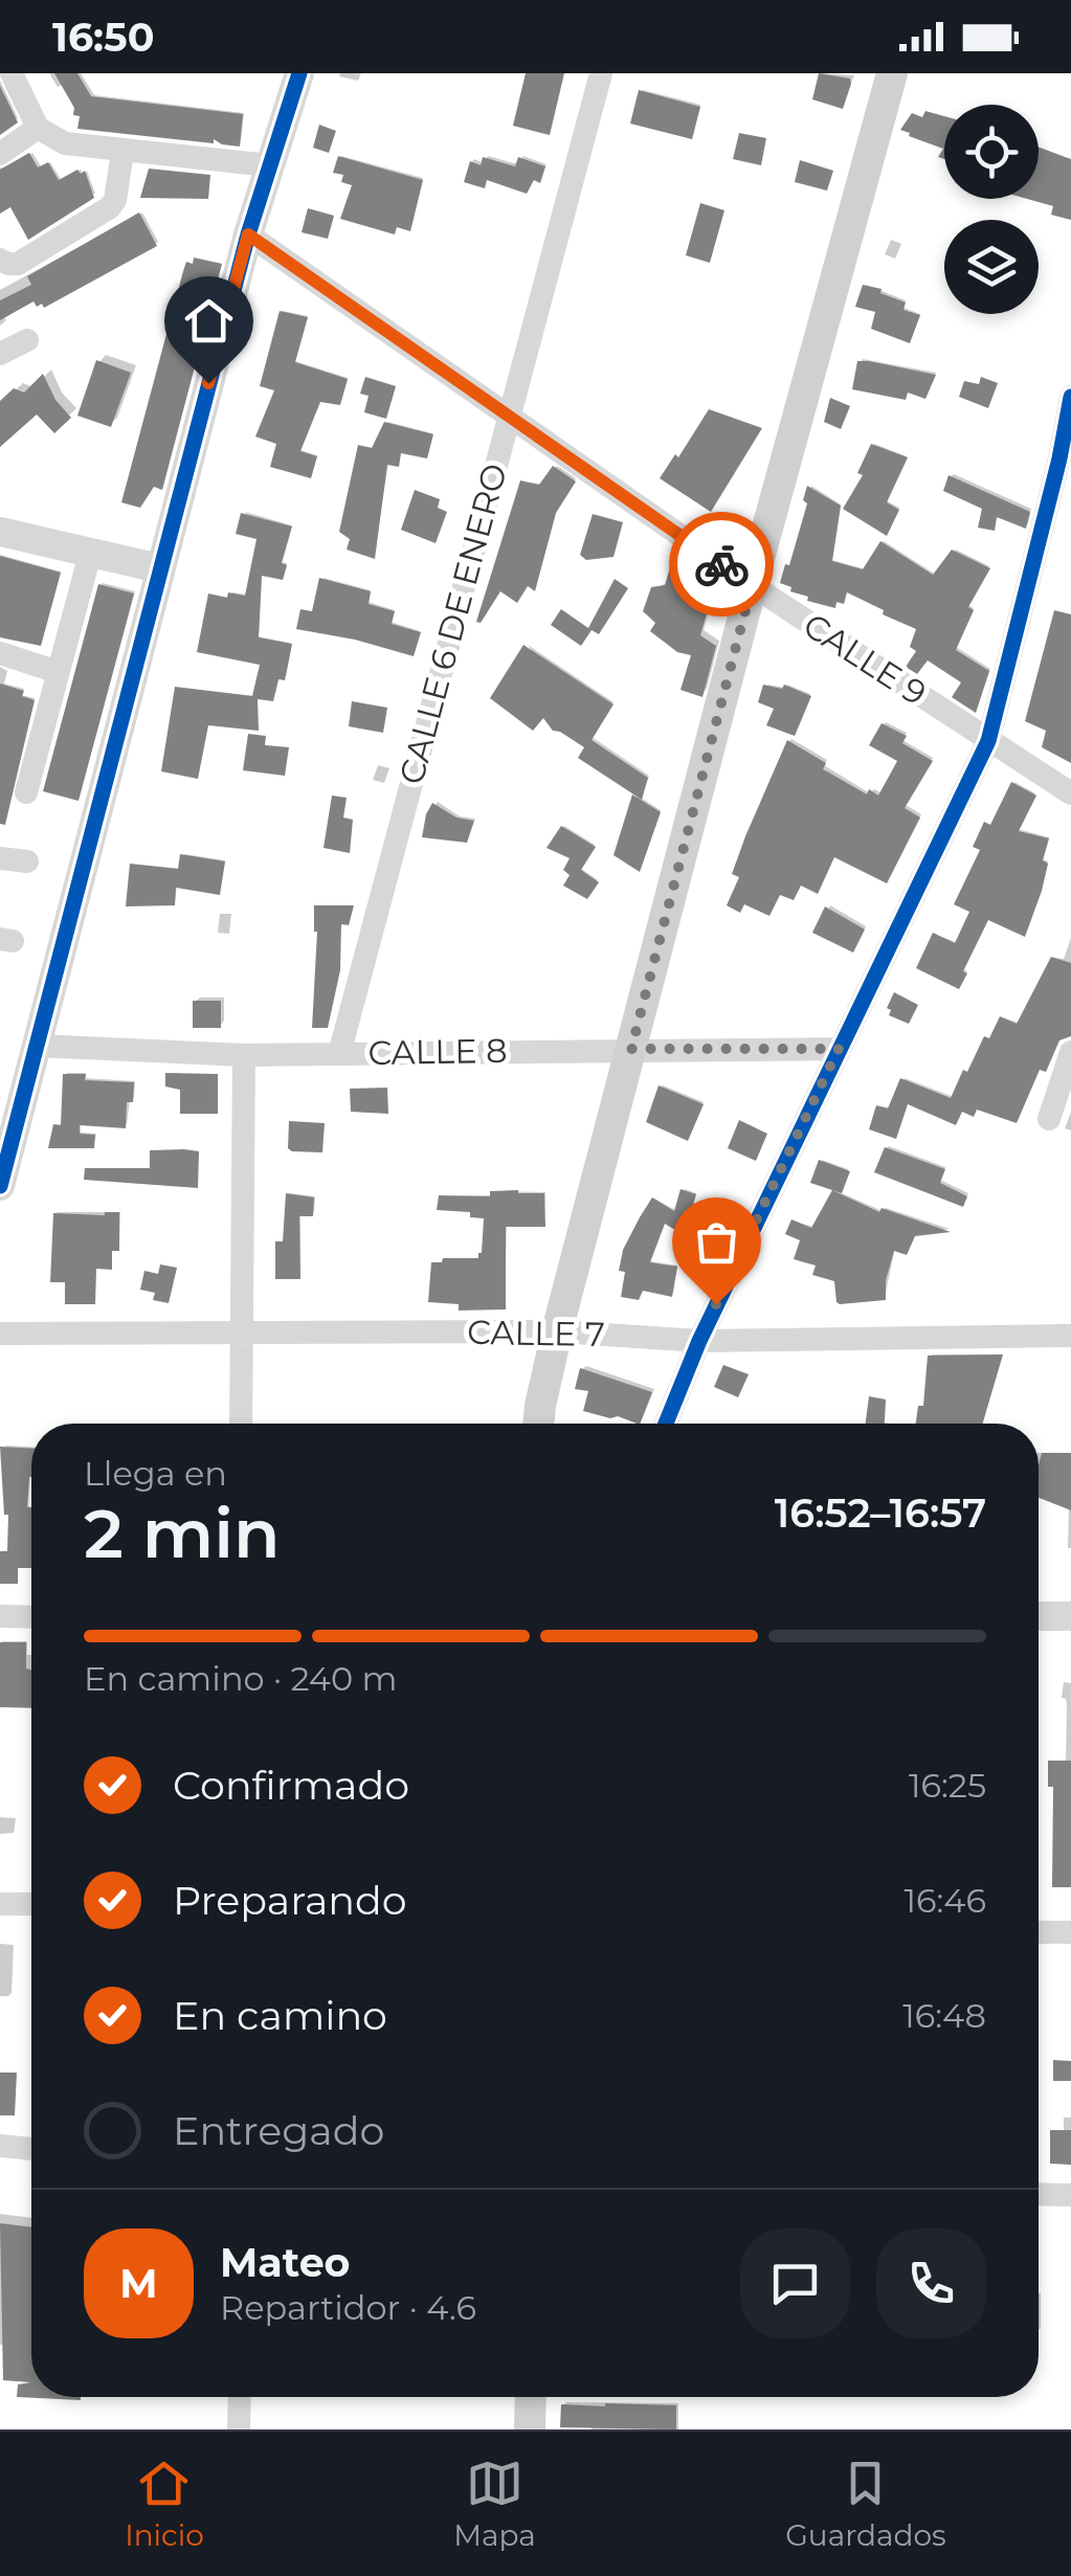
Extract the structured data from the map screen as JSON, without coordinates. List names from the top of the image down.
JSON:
{
  "streets": {
    "street": [
      "CALLE 6 DE ENERO",
      "CALLE 9",
      "CALLE 8",
      "CALLE 7"
    ]
  },
  "crossings": [
    ["CALLE 6 DE ENERO", "CALLE 9"],
    ["CALLE 6 DE ENERO", "CALLE 8"]
  ],
  "page": {
    "status": "16:50",
    "heading": ["2 min", "Llega en", "16:52–16:57"],
    "panel": ["Mateo", "Repartidor · 4.6"],
    "bar": "En camino · 240 m",
    "list": [
      ["Confirmado", "16:25"],
      ["Preparando", "16:46"],
      ["En camino", "16:48"],
      "Entregado"
    ],
    "round": "M",
    "tabs": ["Inicio", "Mapa", "Guardados"]
  }
}
